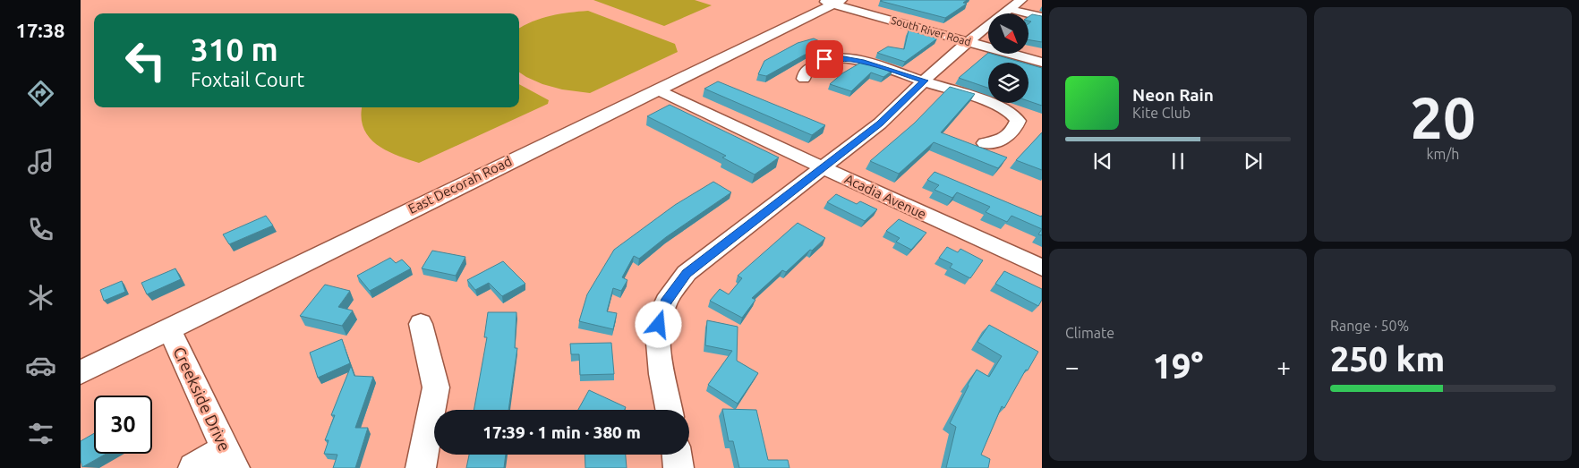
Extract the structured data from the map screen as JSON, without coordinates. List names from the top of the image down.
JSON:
{
  "streets": {
    "street": [
      "South River Road",
      "East Decorah Road",
      "Acadia Avenue",
      "Creekside Drive"
    ]
  },
  "crossings": [
    ["South River Road", "East Decorah Road"],
    ["East Decorah Road", "Acadia Avenue"],
    ["East Decorah Road", "Creekside Drive"]
  ],
  "north": "bottom right",
  "page": {
    "tabs": "17:38",
    "tile": [
      ["20", "km/h"],
      "Climate",
      ["Range · 50%", "250 km"]
    ],
    "turn": ["310 m", "Foxtail Court"],
    "song": ["Neon Rain", "Kite Club"],
    "heat": ["−", "19°", "+"],
    "limit": "30",
    "trip": "17:39 · 1 min · 380 m"
  }
}
